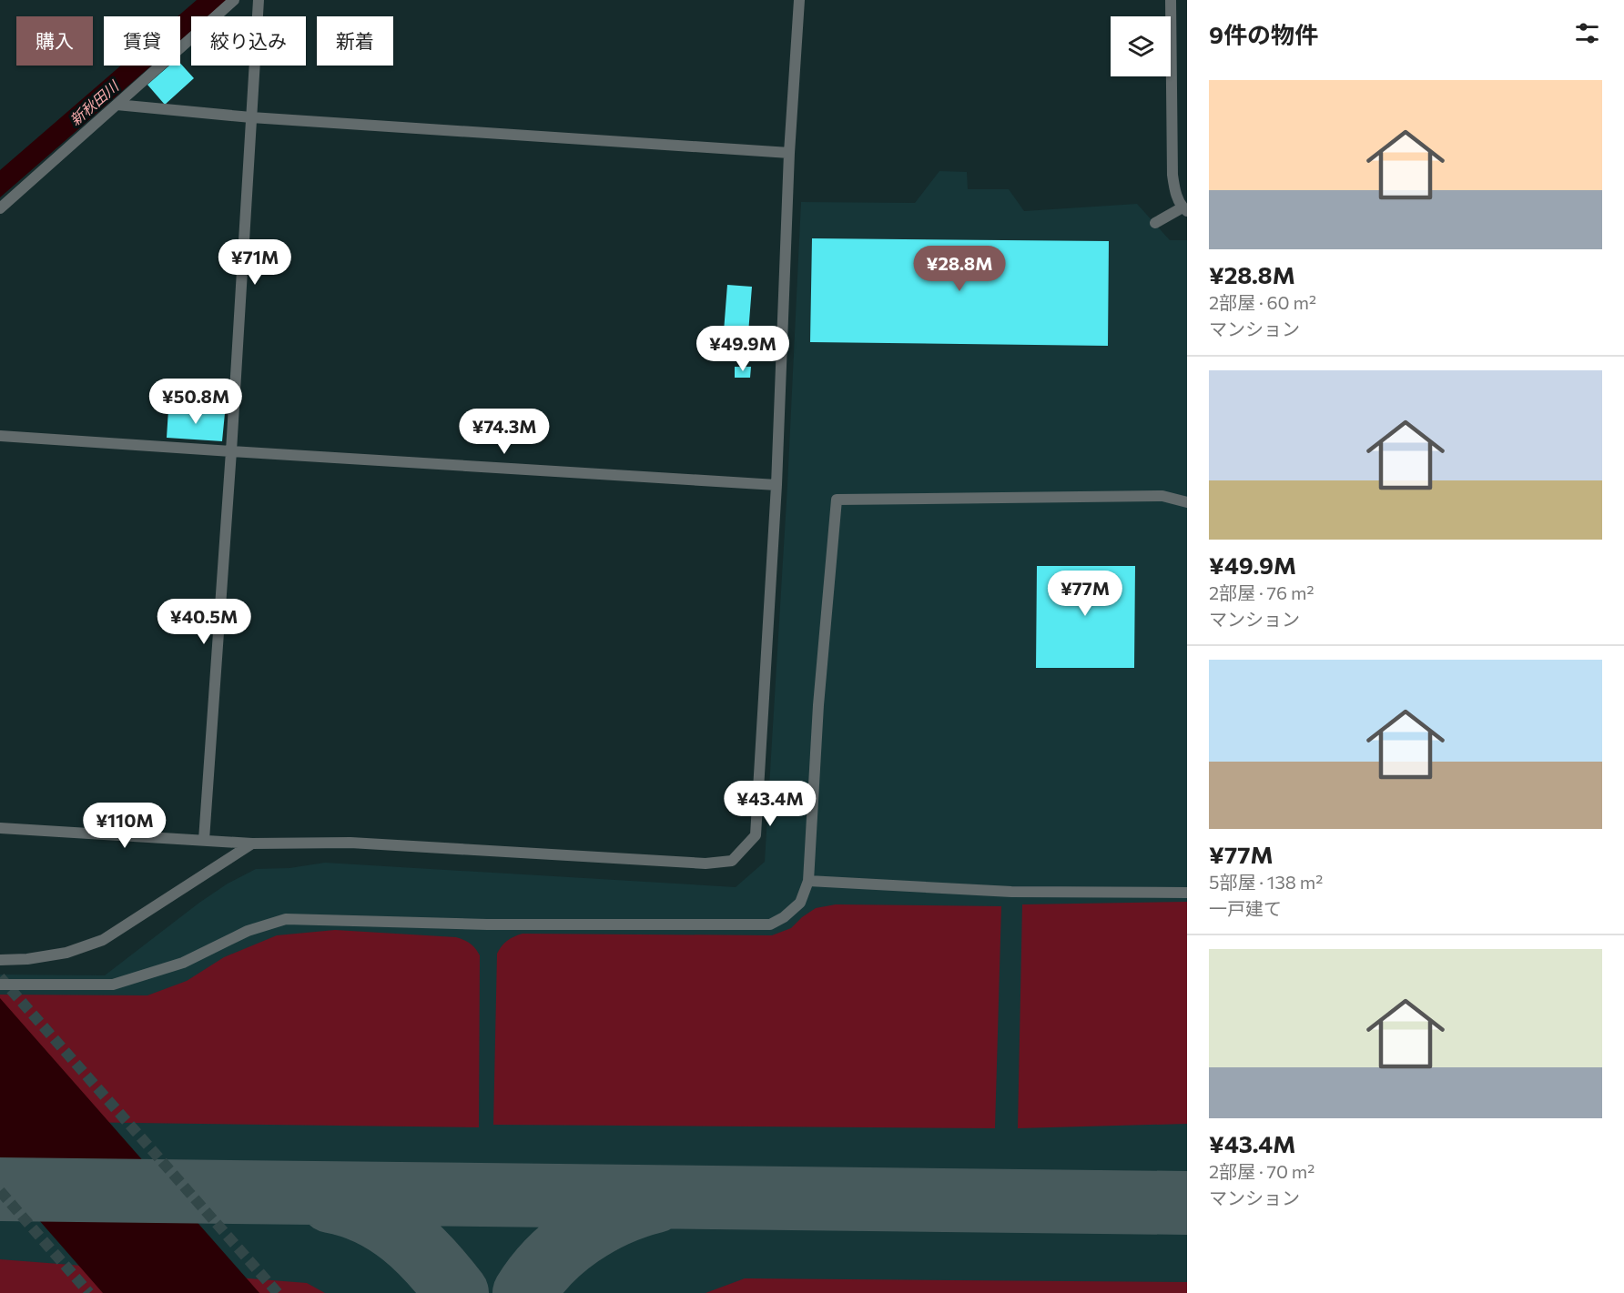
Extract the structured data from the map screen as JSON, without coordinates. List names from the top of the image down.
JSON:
{
  "water": ["新秋田川"],
  "page": {
    "heading": "9件の物件",
    "chip": [
      "購入",
      "賃貸",
      "絞り込み",
      "新着"
    ],
    "list": [
      {
        "name": "¥28.8M",
        "note": "2部屋 · 60 m² · マンション"
      },
      {
        "name": "¥49.9M",
        "note": "2部屋 · 76 m² · マンション"
      },
      {
        "name": "¥77M",
        "note": "5部屋 · 138 m² · 一戸建て"
      },
      {
        "name": "¥43.4M",
        "note": "2部屋 · 70 m² · マンション"
      }
    ],
    "price": [
      "¥71M",
      "¥28.8M",
      "¥49.9M",
      "¥50.8M",
      "¥74.3M",
      "¥77M",
      "¥40.5M",
      "¥43.4M",
      "¥110M"
    ]
  }
}
